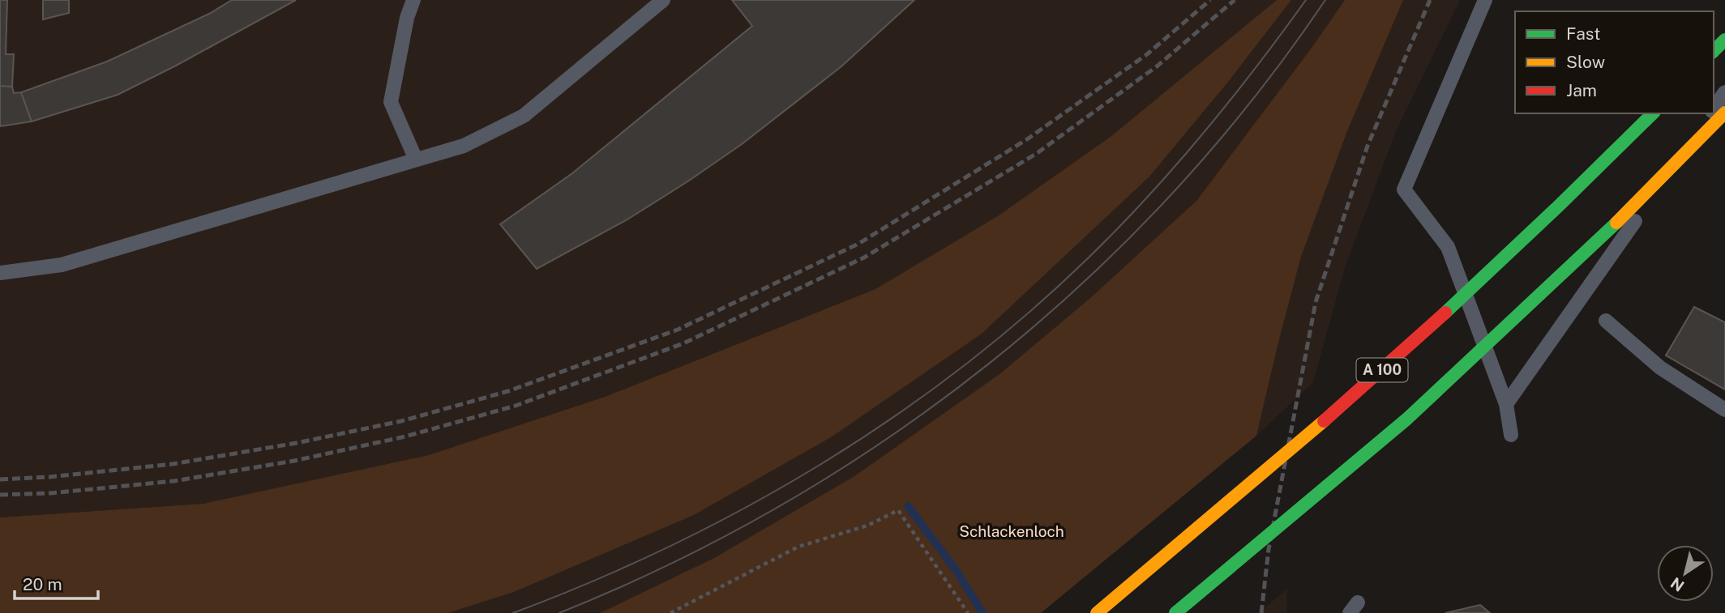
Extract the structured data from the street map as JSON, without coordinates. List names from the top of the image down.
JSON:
{
  "streets": {
    "highway": ["A 100"]
  },
  "parks": ["Schlackenloch"],
  "legend": ["Fast", "Slow", "Jam"],
  "scale_bar": "20 m",
  "north": "bottom left"
}
